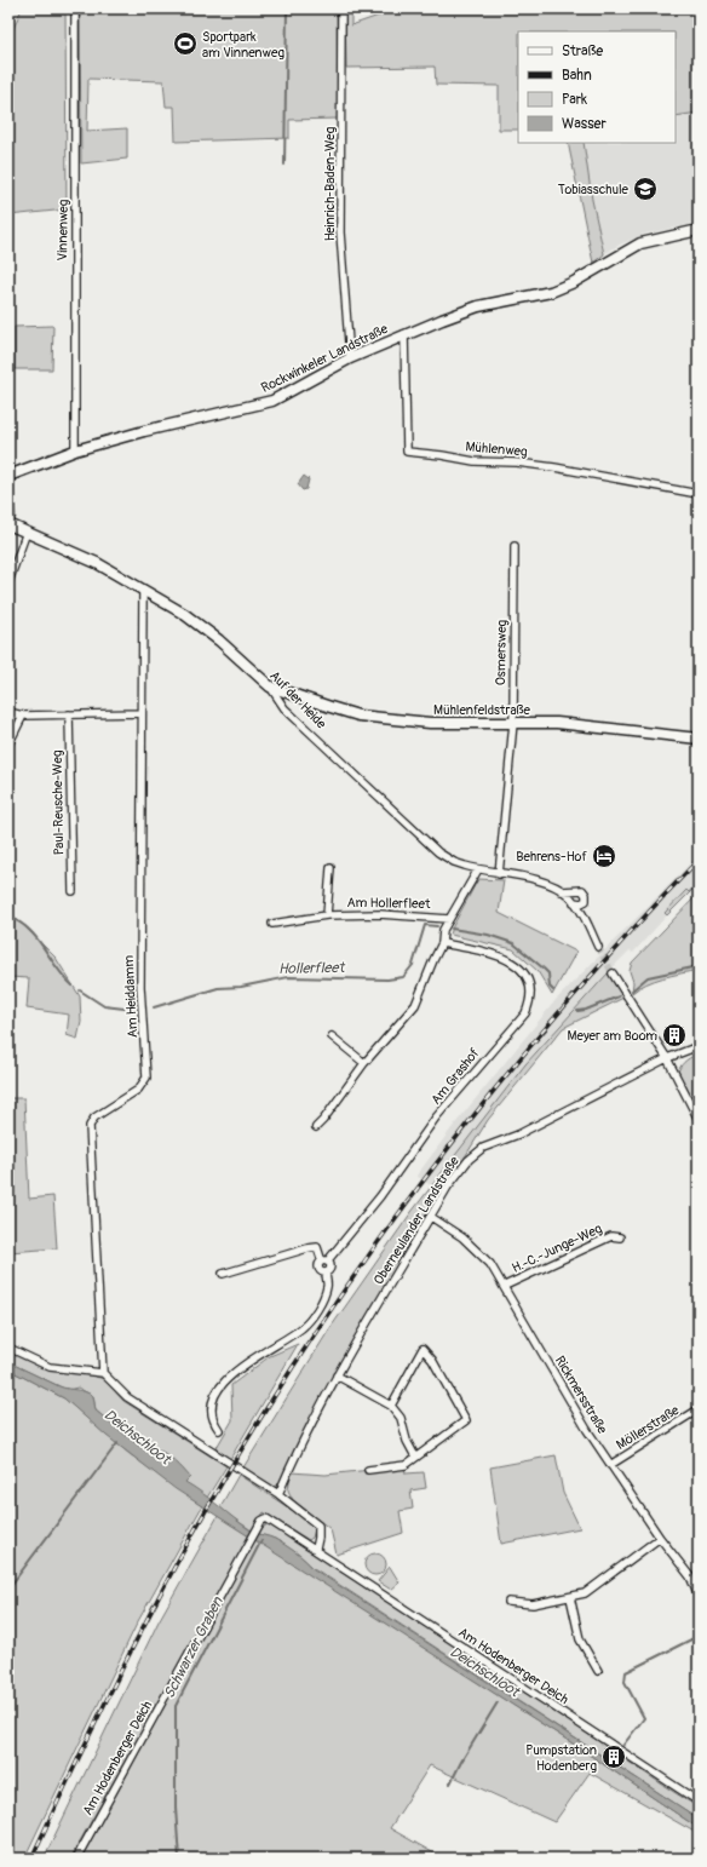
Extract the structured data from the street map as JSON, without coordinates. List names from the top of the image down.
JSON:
{
  "streets": {
    "street": [
      "Heinrich-Baden-Weg",
      "Vinnenweg",
      "Rockwinkeler Landstraße",
      "Mühlenweg",
      "Osmersweg",
      "Auf der Heide",
      "Mühlenfeldstraße",
      "Paul-Reusche-Weg",
      "Am Hollerfleet",
      "Am Heiddamm",
      "Am Grashof",
      "Oberneulander Landstraße",
      "H.-C.-Junge-Weg",
      "Rickmersstraße",
      "Möllerstraße",
      "Am Hodenberger Deich"
    ]
  },
  "crossings": [
    ["Heinrich-Baden-Weg", "Rockwinkeler Landstraße"],
    ["Vinnenweg", "Rockwinkeler Landstraße"],
    ["Rockwinkeler Landstraße", "Mühlenweg"],
    ["Osmersweg", "Auf der Heide"],
    ["Osmersweg", "Mühlenfeldstraße"],
    ["Auf der Heide", "Mühlenfeldstraße"],
    ["Auf der Heide", "Am Hollerfleet"],
    ["Auf der Heide", "Am Heiddamm"],
    ["Am Hollerfleet", "Am Grashof"],
    ["Oberneulander Landstraße", "Rickmersstraße"],
    ["H.-C.-Junge-Weg", "Rickmersstraße"],
    ["Rickmersstraße", "Möllerstraße"]
  ],
  "water": ["Hollerfleet", "Deichschloot", "Schwarzer Graben"],
  "places": {
    "sports": ["Sportpark am Vinnenweg"],
    "school or university": ["Tobiasschule"],
    "hotel": ["Behrens-Hof"],
    "building": ["Meyer am Boom", "Pumpstation Hodenberg"]
  },
  "legend": [
    "Straße",
    "Bahn",
    "Park",
    "Wasser"
  ]
}
